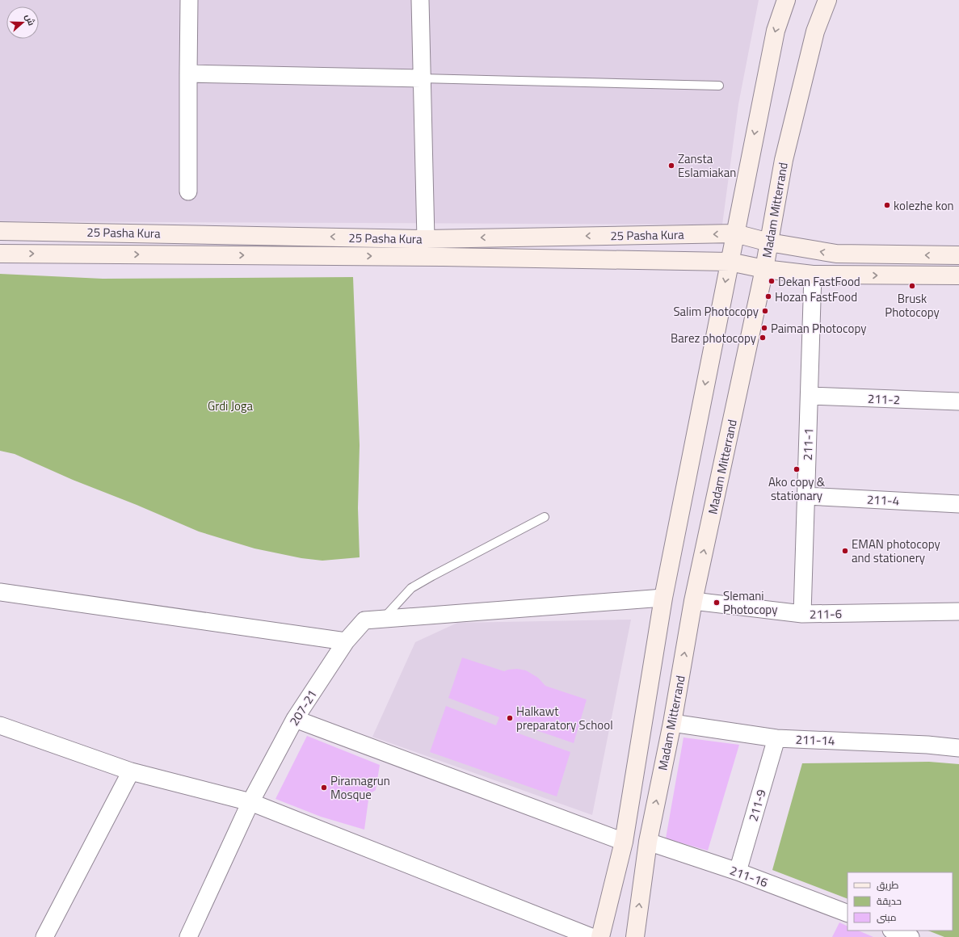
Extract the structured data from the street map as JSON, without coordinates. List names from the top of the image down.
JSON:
{
  "streets": {
    "main road": ["Madam Mitterrand", "25 Pasha Kura"],
    "street": [
      "211-2",
      "211-1",
      "211-4",
      "211-6",
      "207-21",
      "211-14",
      "211-9",
      "211-16"
    ]
  },
  "crossings": [
    ["Madam Mitterrand", "25 Pasha Kura"],
    ["Madam Mitterrand", "211-6"],
    ["Madam Mitterrand", "211-14"],
    ["Madam Mitterrand", "211-16"],
    ["25 Pasha Kura", "211-1"],
    ["211-2", "211-1"],
    ["211-1", "211-4"],
    ["211-1", "211-6"],
    ["211-14", "211-9"],
    ["211-9", "211-16"]
  ],
  "parks": ["Grdi Joga"],
  "places": [
    "Zansta Eslamiakan",
    "kolezhe kon",
    "Dekan FastFood",
    "Brusk Photocopy",
    "Hozan FastFood",
    "Salim Photocopy",
    "Paiman Photocopy",
    "Barez photocopy",
    "Ako copy & stationary",
    "EMAN photocopy and stationery",
    "Slemani Photocopy",
    "Halkawt preparatory School",
    "Piramagrun Mosque"
  ],
  "legend": ["طريق", "حديقة", "مبنى"],
  "north": "right"
}
